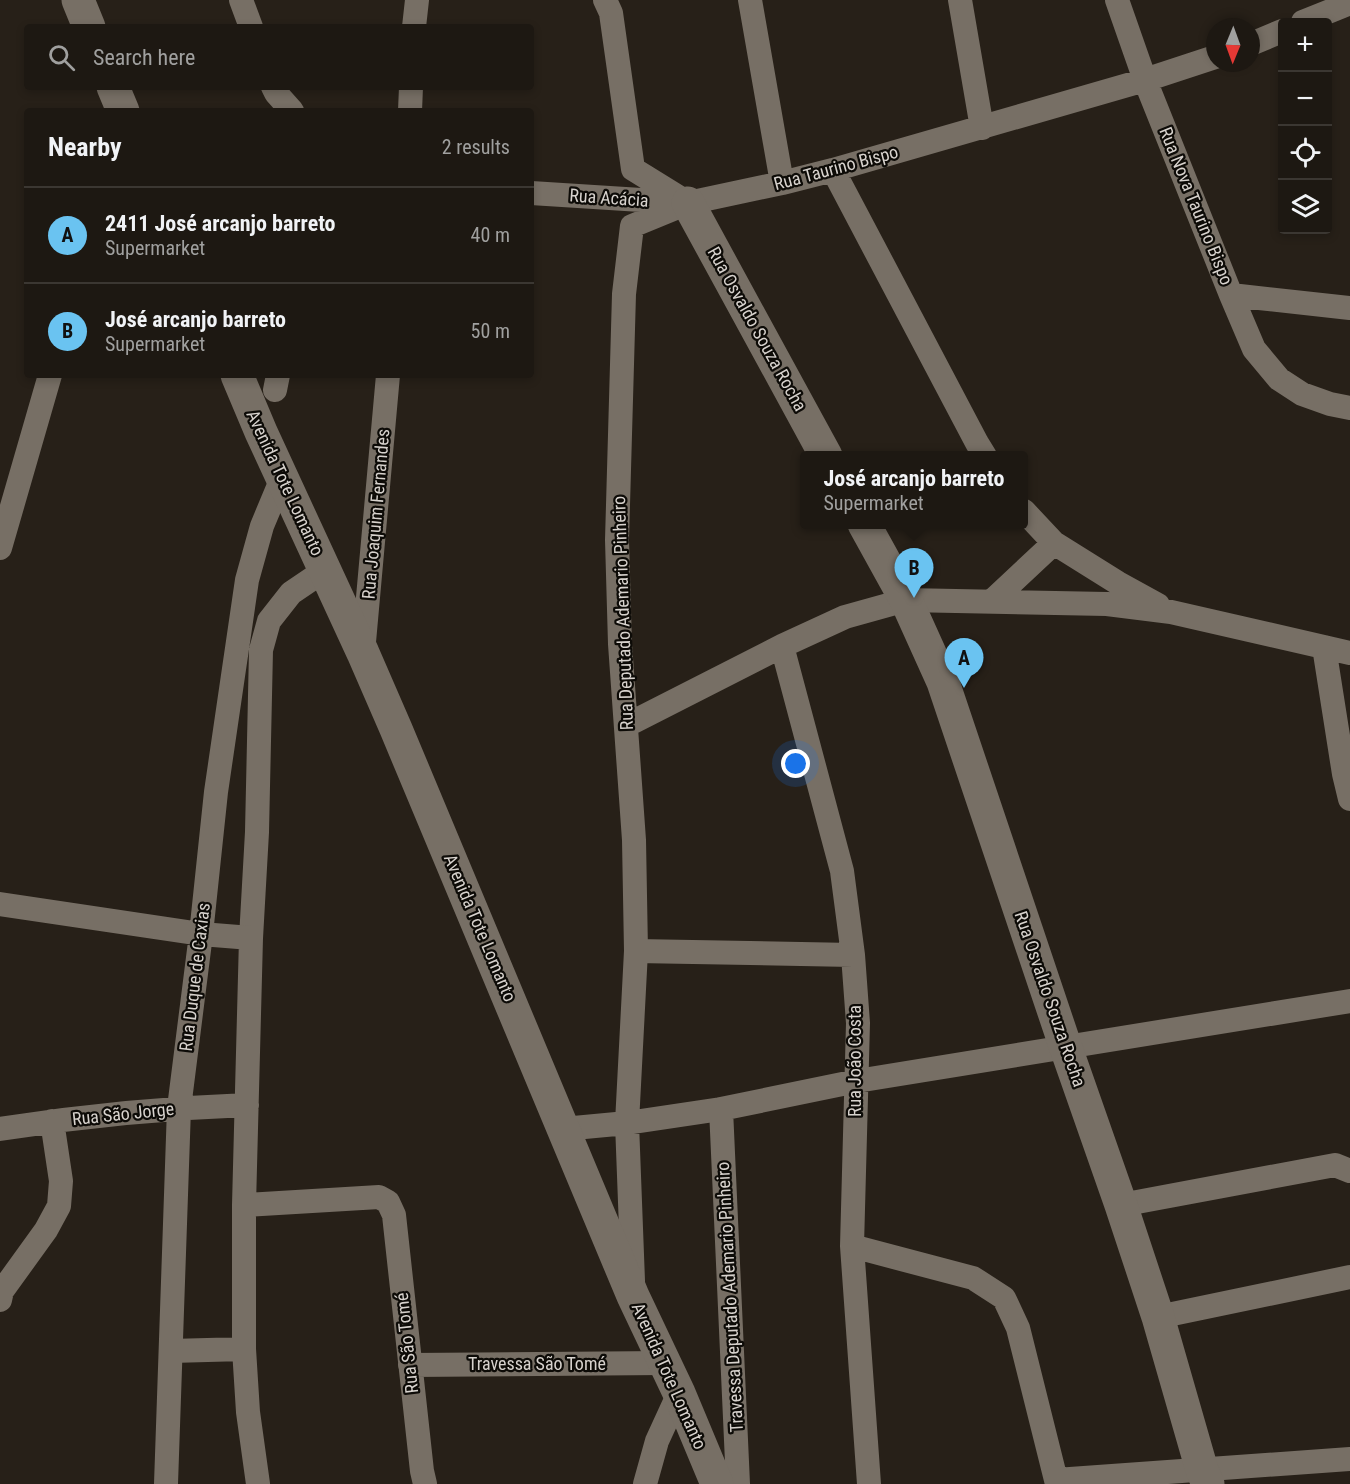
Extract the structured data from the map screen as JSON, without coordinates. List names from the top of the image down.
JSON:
{
  "streets": {
    "street": [
      "Rua Taurino Bispo",
      "Rua Acácia",
      "Rua Nova Taurino Bispo",
      "Rua Osvaldo Souza Rocha",
      "Avenida Tote Lomanto",
      "Rua Joaquim Fernandes",
      "Rua Deputado Ademario Pinheiro",
      "Rua Duque de Caxias",
      "Rua João Costa",
      "Rua São Jorge",
      "Travessa Deputado Ademario Pinheiro",
      "Rua São Tomé",
      "Travessa São Tomé"
    ]
  },
  "crossings": [
    ["Rua Taurino Bispo", "Rua Acácia"],
    ["Rua Taurino Bispo", "Rua Nova Taurino Bispo"],
    ["Rua Taurino Bispo", "Rua Osvaldo Souza Rocha"],
    ["Rua Taurino Bispo", "Rua Deputado Ademario Pinheiro"],
    ["Rua Acácia", "Rua Osvaldo Souza Rocha"],
    ["Rua Acácia", "Rua Deputado Ademario Pinheiro"],
    ["Rua Osvaldo Souza Rocha", "Rua Deputado Ademario Pinheiro"],
    ["Avenida Tote Lomanto", "Rua Joaquim Fernandes"],
    ["Avenida Tote Lomanto", "Rua Deputado Ademario Pinheiro"],
    ["Avenida Tote Lomanto", "Rua Duque de Caxias"],
    ["Avenida Tote Lomanto", "Travessa São Tomé"],
    ["Rua Duque de Caxias", "Rua São Jorge"],
    ["Rua São Tomé", "Travessa São Tomé"]
  ],
  "north": "bottom",
  "page": {
    "map_buttons": ["+", "−"],
    "search": "Search here",
    "heading": ["Nearby", "2 results"],
    "list": [
      {
        "mark": "A",
        "name": "2411 José arcanjo barreto",
        "note": "Supermarket",
        "value": "40 m"
      },
      {
        "mark": "B",
        "name": "José arcanjo barreto",
        "note": "Supermarket",
        "value": "50 m"
      }
    ],
    "popup": ["José arcanjo barreto", "Supermarket"],
    "pins": ["B", "A"]
  }
}
